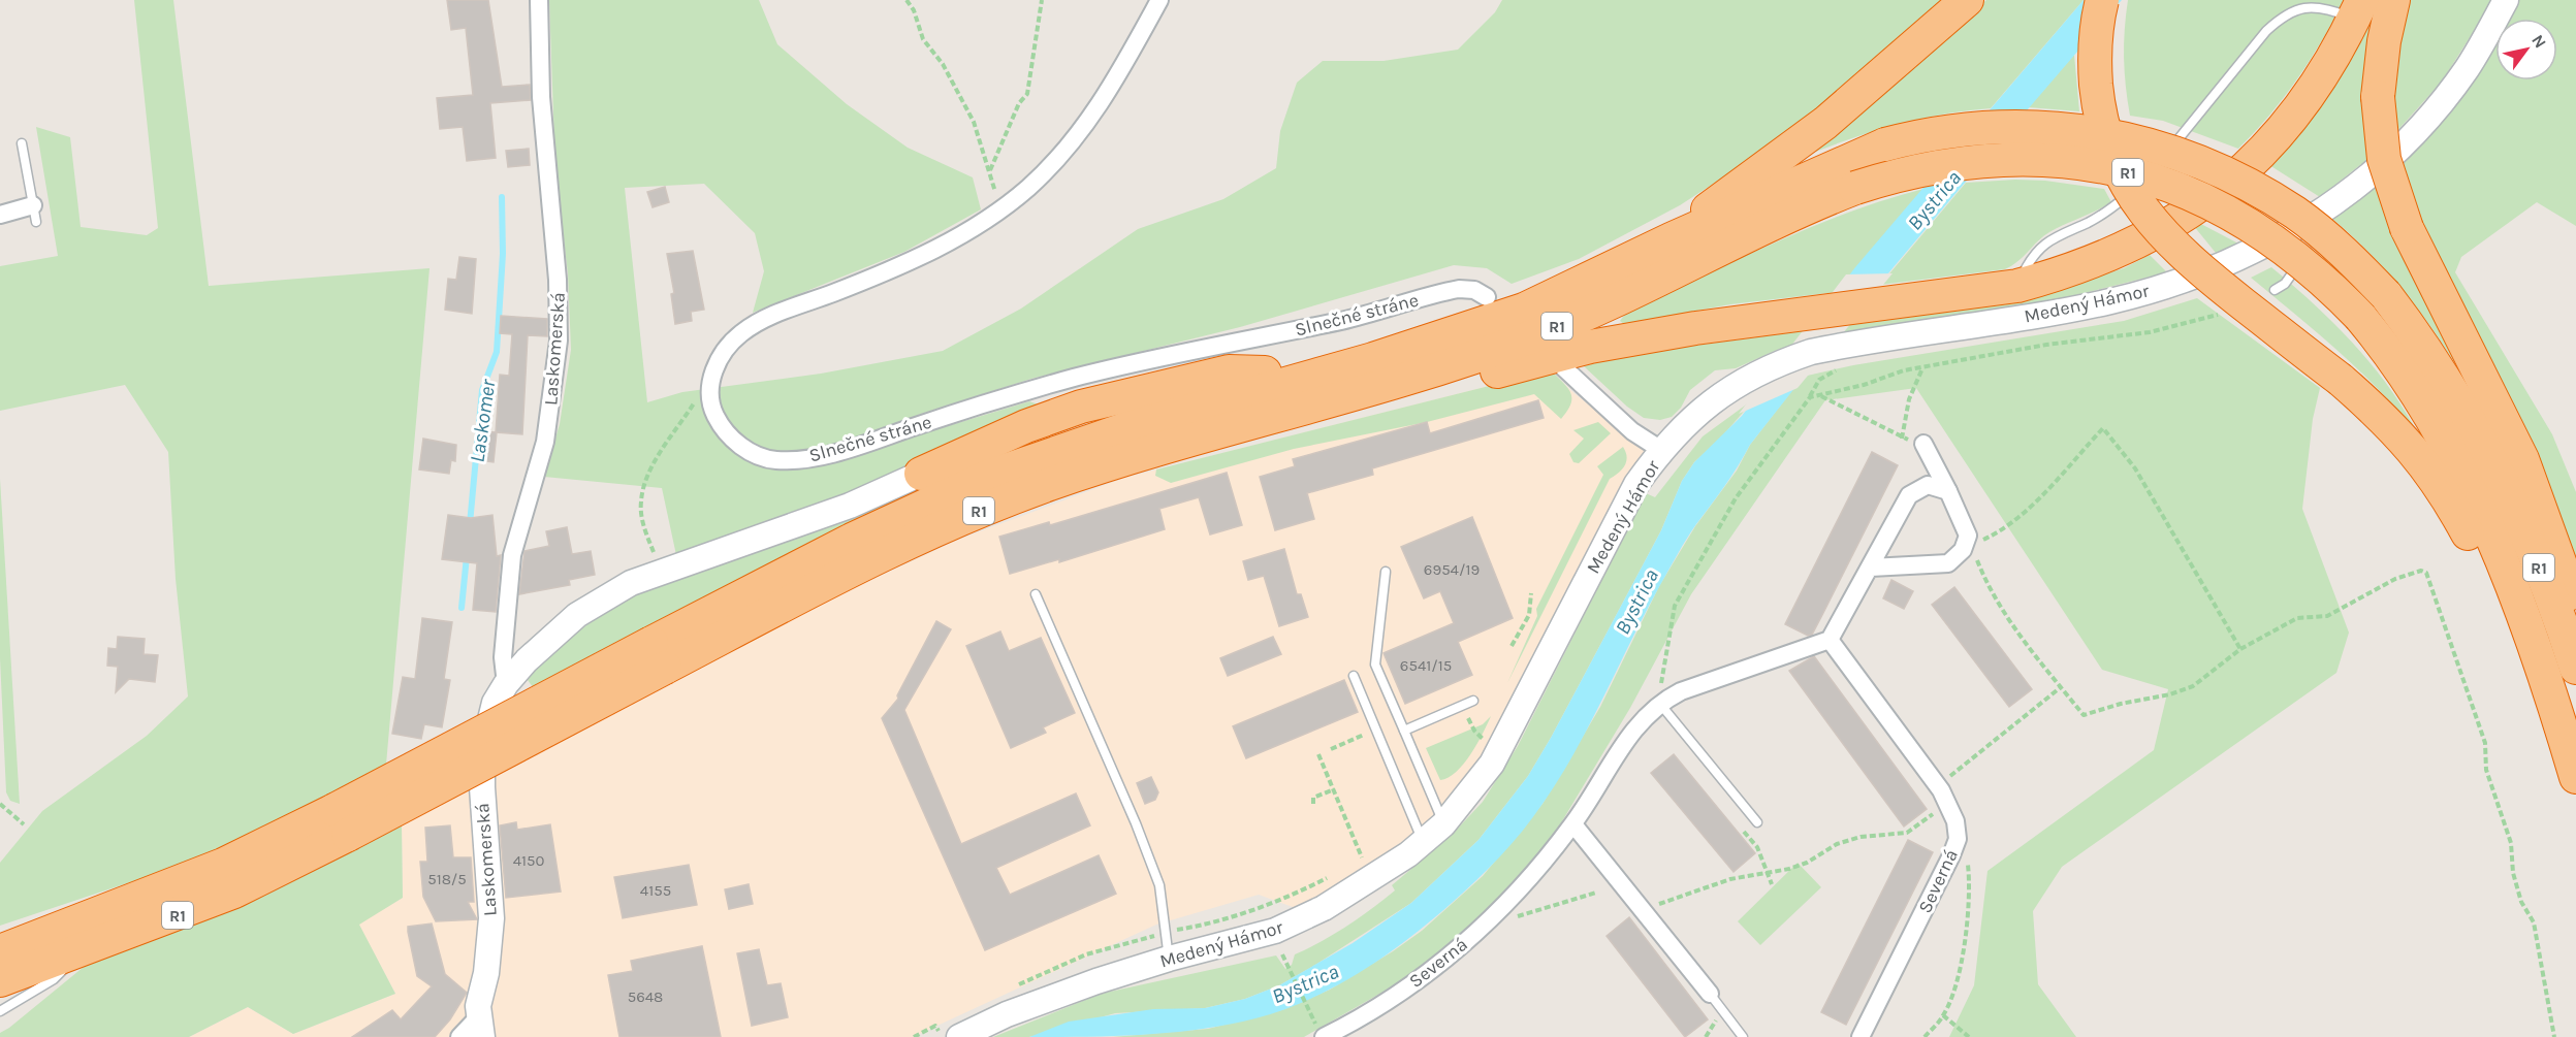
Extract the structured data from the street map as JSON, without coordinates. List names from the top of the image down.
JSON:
{
  "streets": {
    "highway": ["R1"],
    "street": [
      "Medený Hámor",
      "Slnečné stráne",
      "Laskomerská",
      "Severná"
    ]
  },
  "water": ["Bystrica", "Laskomer"],
  "house_numbers": [
    "6954/19",
    "6541/15",
    "4150",
    "518/5",
    "4155",
    "5648"
  ],
  "north": "top right"
}
